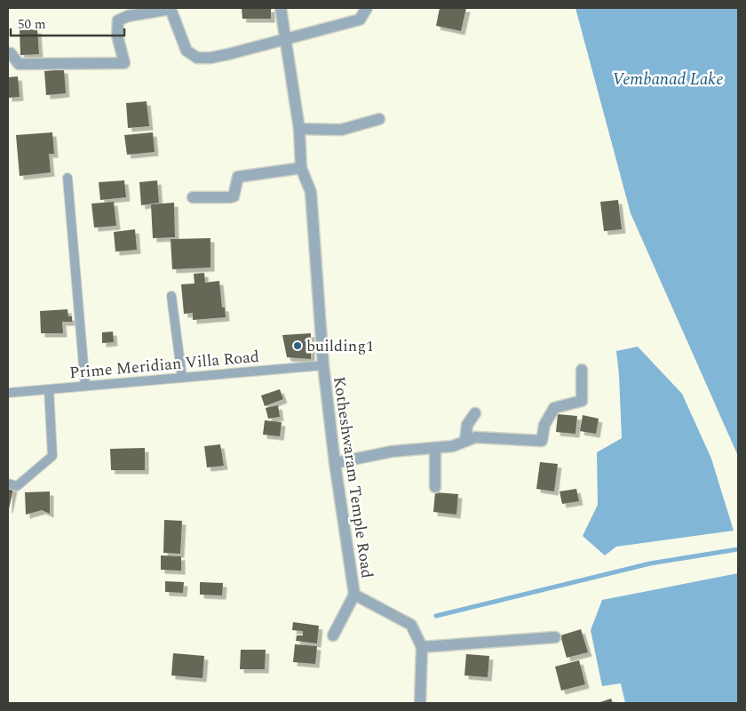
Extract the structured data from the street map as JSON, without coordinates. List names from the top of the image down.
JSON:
{
  "streets": {
    "street": ["Kotheshwaram Temple Road"],
    "lane": ["Prime Meridian Villa Road"]
  },
  "crossings": [
    ["Prime Meridian Villa Road", "Kotheshwaram Temple Road"]
  ],
  "water": ["Vembanad Lake"],
  "places": ["building1"],
  "scale_bar": "50 m"
}
